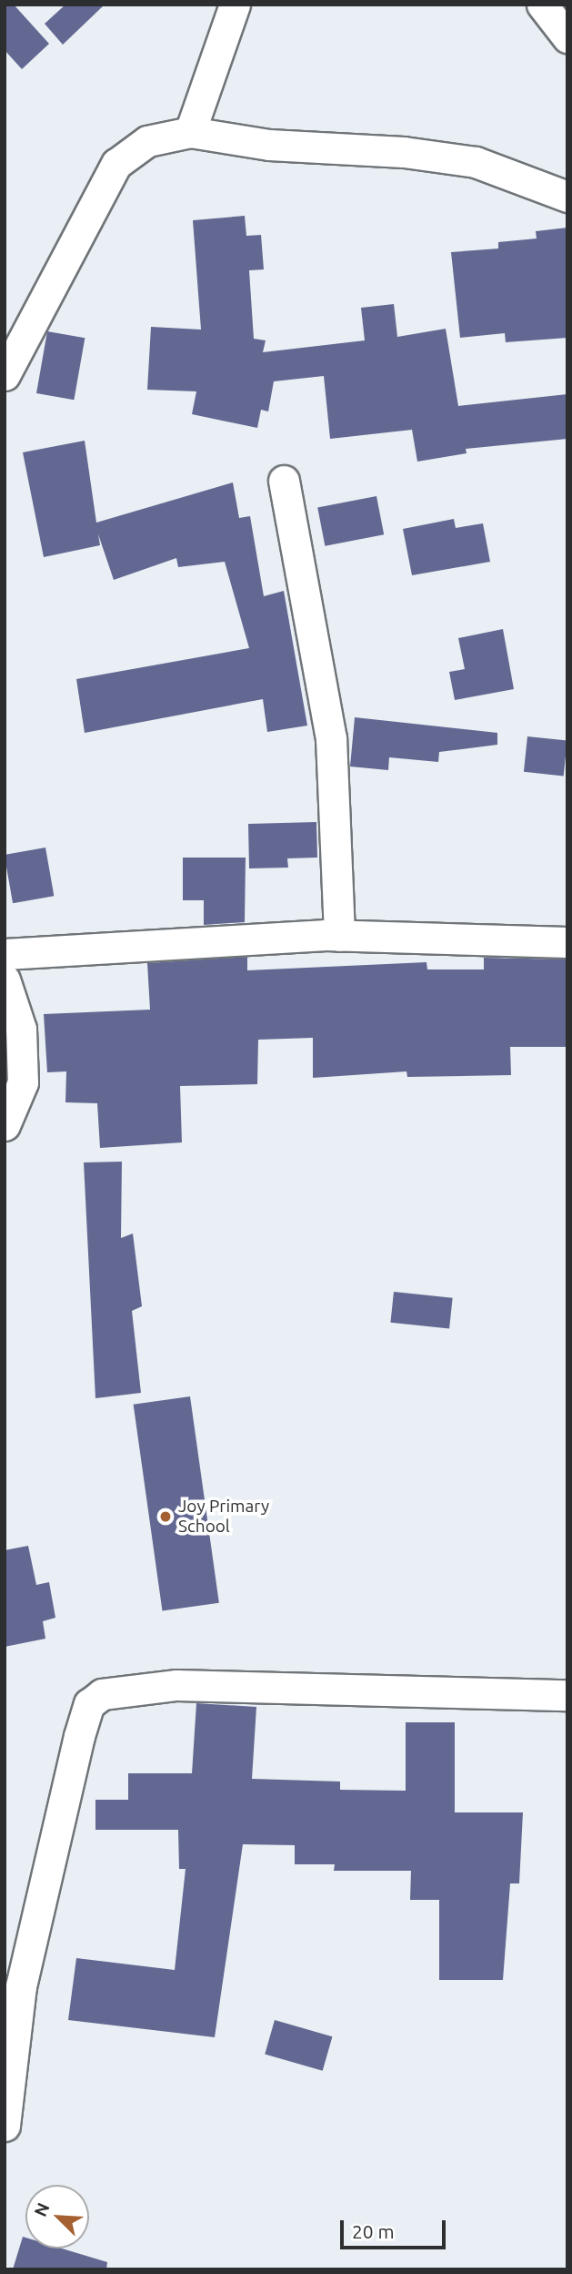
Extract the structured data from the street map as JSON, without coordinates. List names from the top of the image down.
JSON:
{
  "places": ["Joy Primary School"],
  "scale_bar": "20 m",
  "north": "top left"
}
